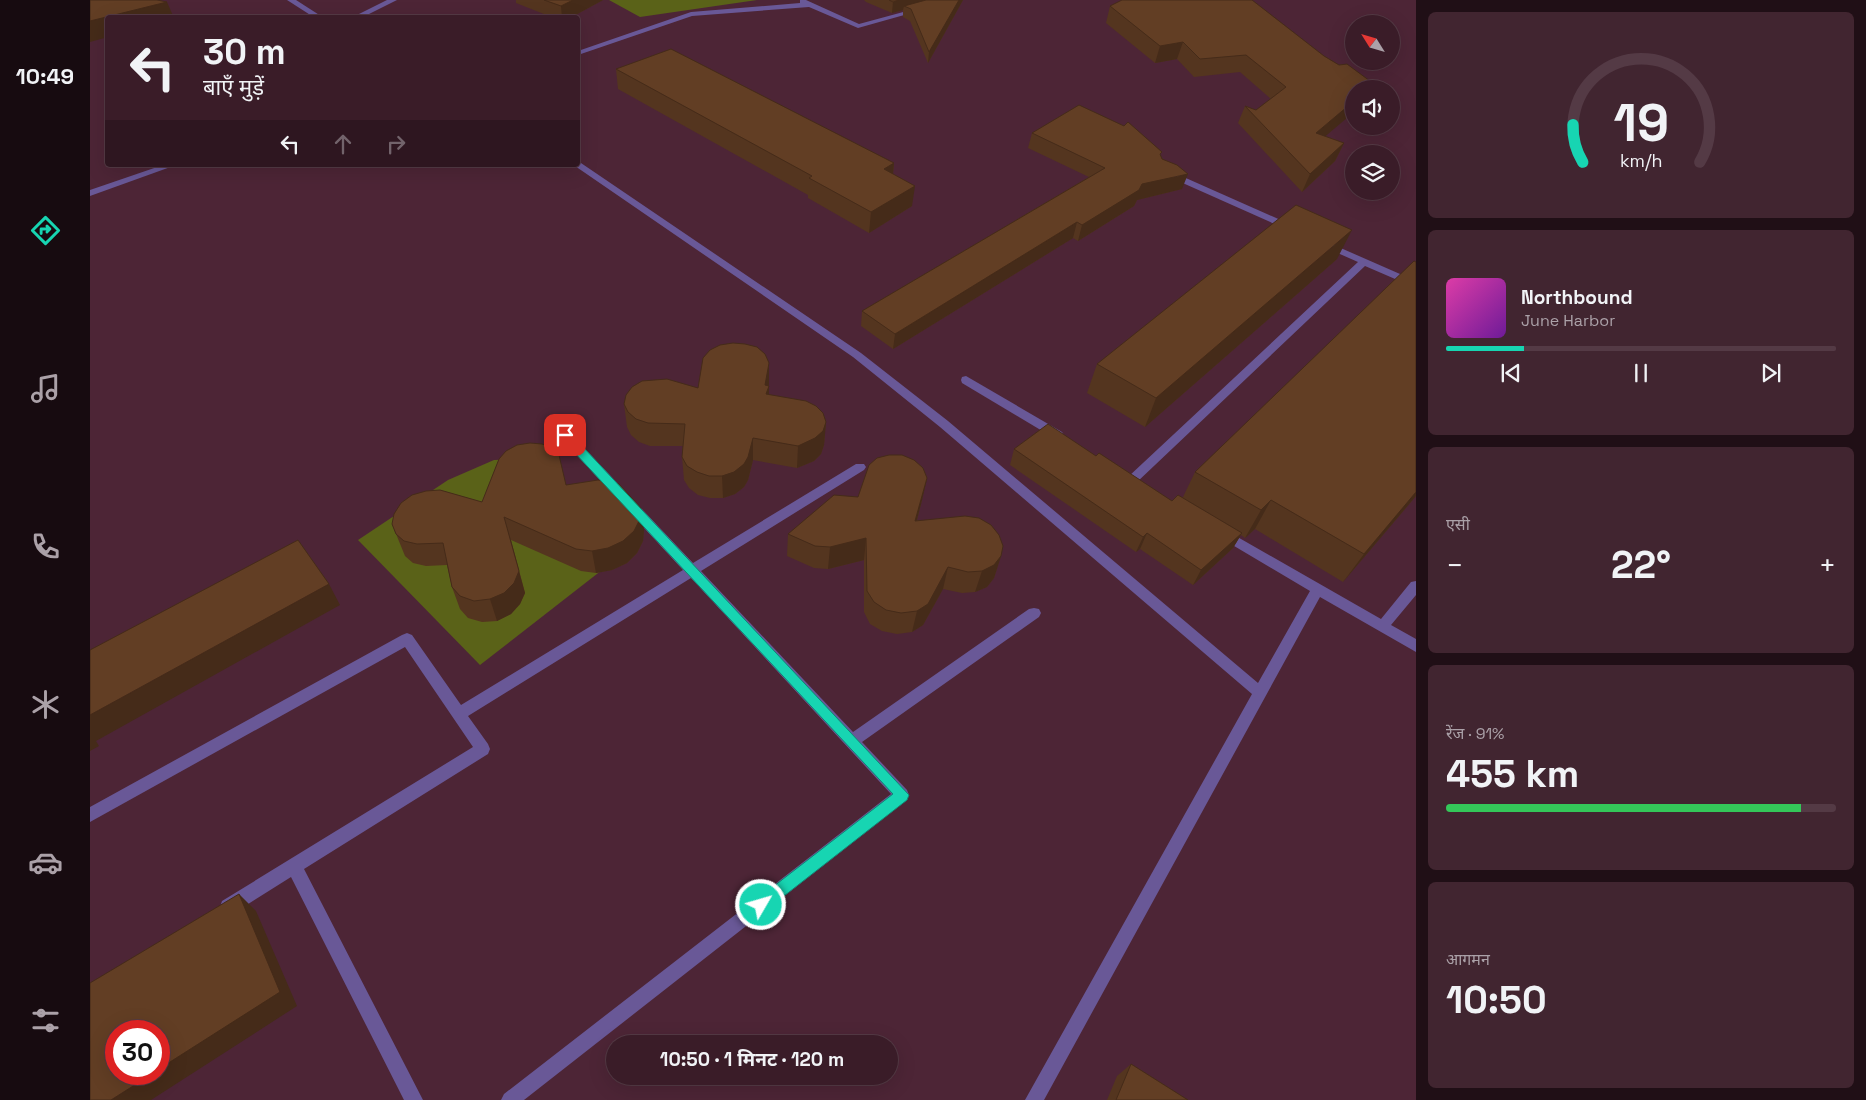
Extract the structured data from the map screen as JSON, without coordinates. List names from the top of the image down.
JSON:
{
  "north": "top left",
  "page": {
    "tabs": "10:49",
    "turn": ["30 m", "बाएँ मुड़ें"],
    "song": ["Northbound", "June Harbor"],
    "tile": [
      "एसी",
      ["रेंज · 91%", "455 km"],
      ["आगमन", "10:50"]
    ],
    "heat": ["−", "22°", "+"],
    "limit": "30",
    "trip": "10:50 · 1 मिनट · 120 m",
    "gauge": ["19", "km/h"]
  }
}
